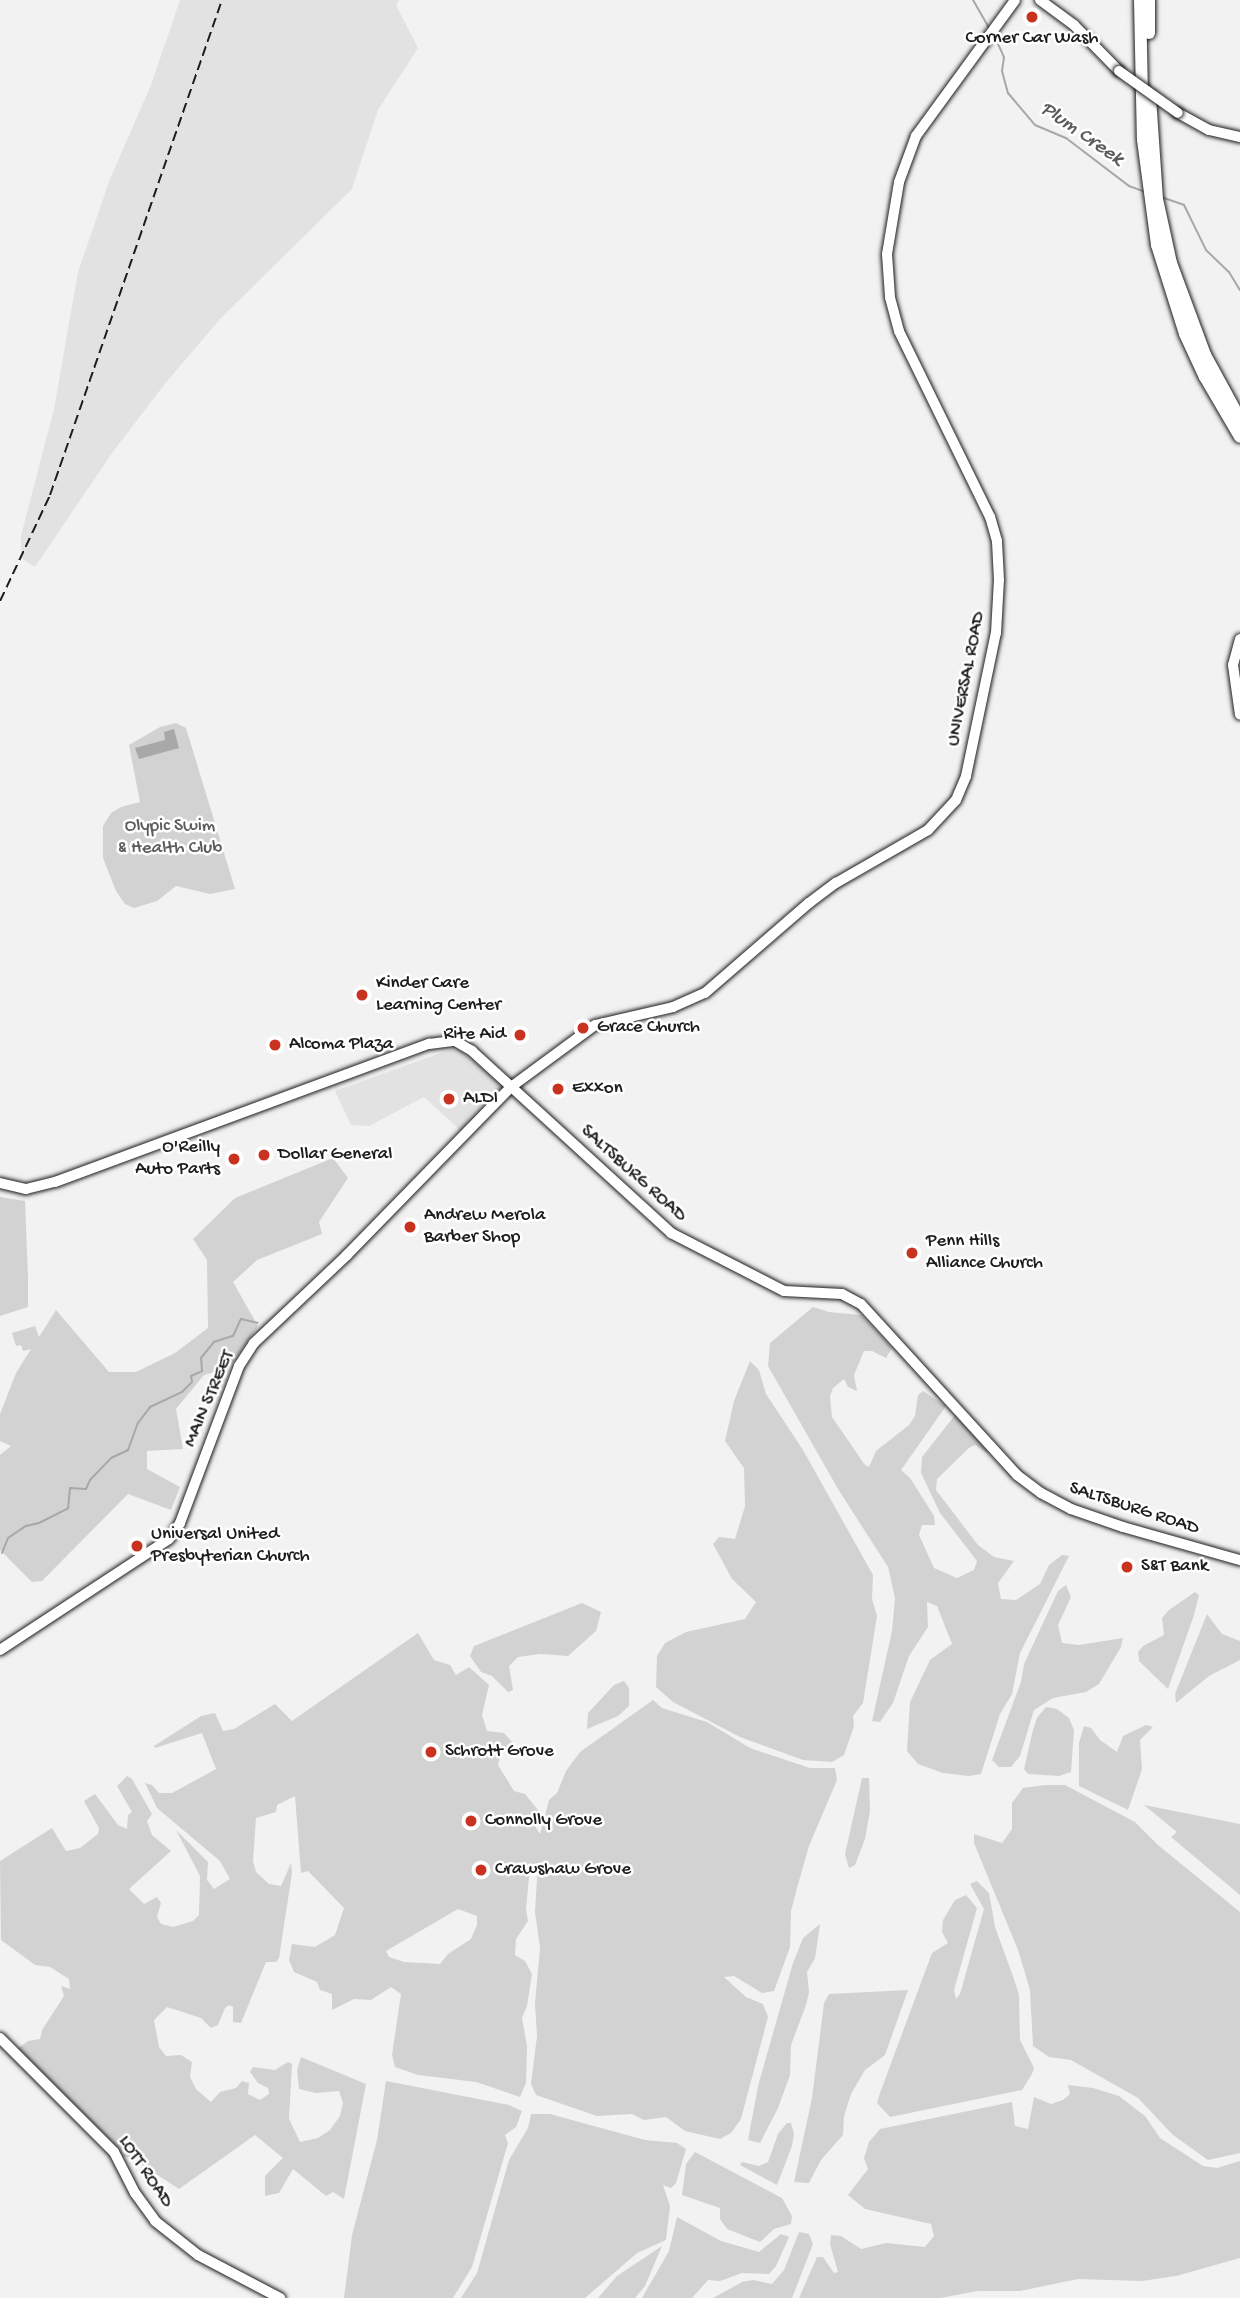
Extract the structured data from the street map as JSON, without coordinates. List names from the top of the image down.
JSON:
{
  "streets": {
    "street": [
      "UNIVERSAL ROAD",
      "SALTSBURG ROAD",
      "MAIN STREET",
      "LOTT ROAD"
    ]
  },
  "crossings": [
    ["UNIVERSAL ROAD", "SALTSBURG ROAD"],
    ["UNIVERSAL ROAD", "MAIN STREET"],
    ["SALTSBURG ROAD", "MAIN STREET"]
  ],
  "water": ["Plum Creek"],
  "parks": ["Olypic Swim & Health Club"],
  "places": [
    "Corner Car Wash",
    "Kinder Care Learning Center",
    "Grace Church",
    "Rite Aid",
    "Alcoma Plaza",
    "Exxon",
    "ALDI",
    "Dollar General",
    "O'Reilly Auto Parts",
    "Andrew Merola Barber Shop",
    "Penn Hills Alliance Church",
    "Universal United Presbyterian Church",
    "S&T Bank",
    "Schrott Grove",
    "Connolly Grove",
    "Crawshaw Grove"
  ]
}
